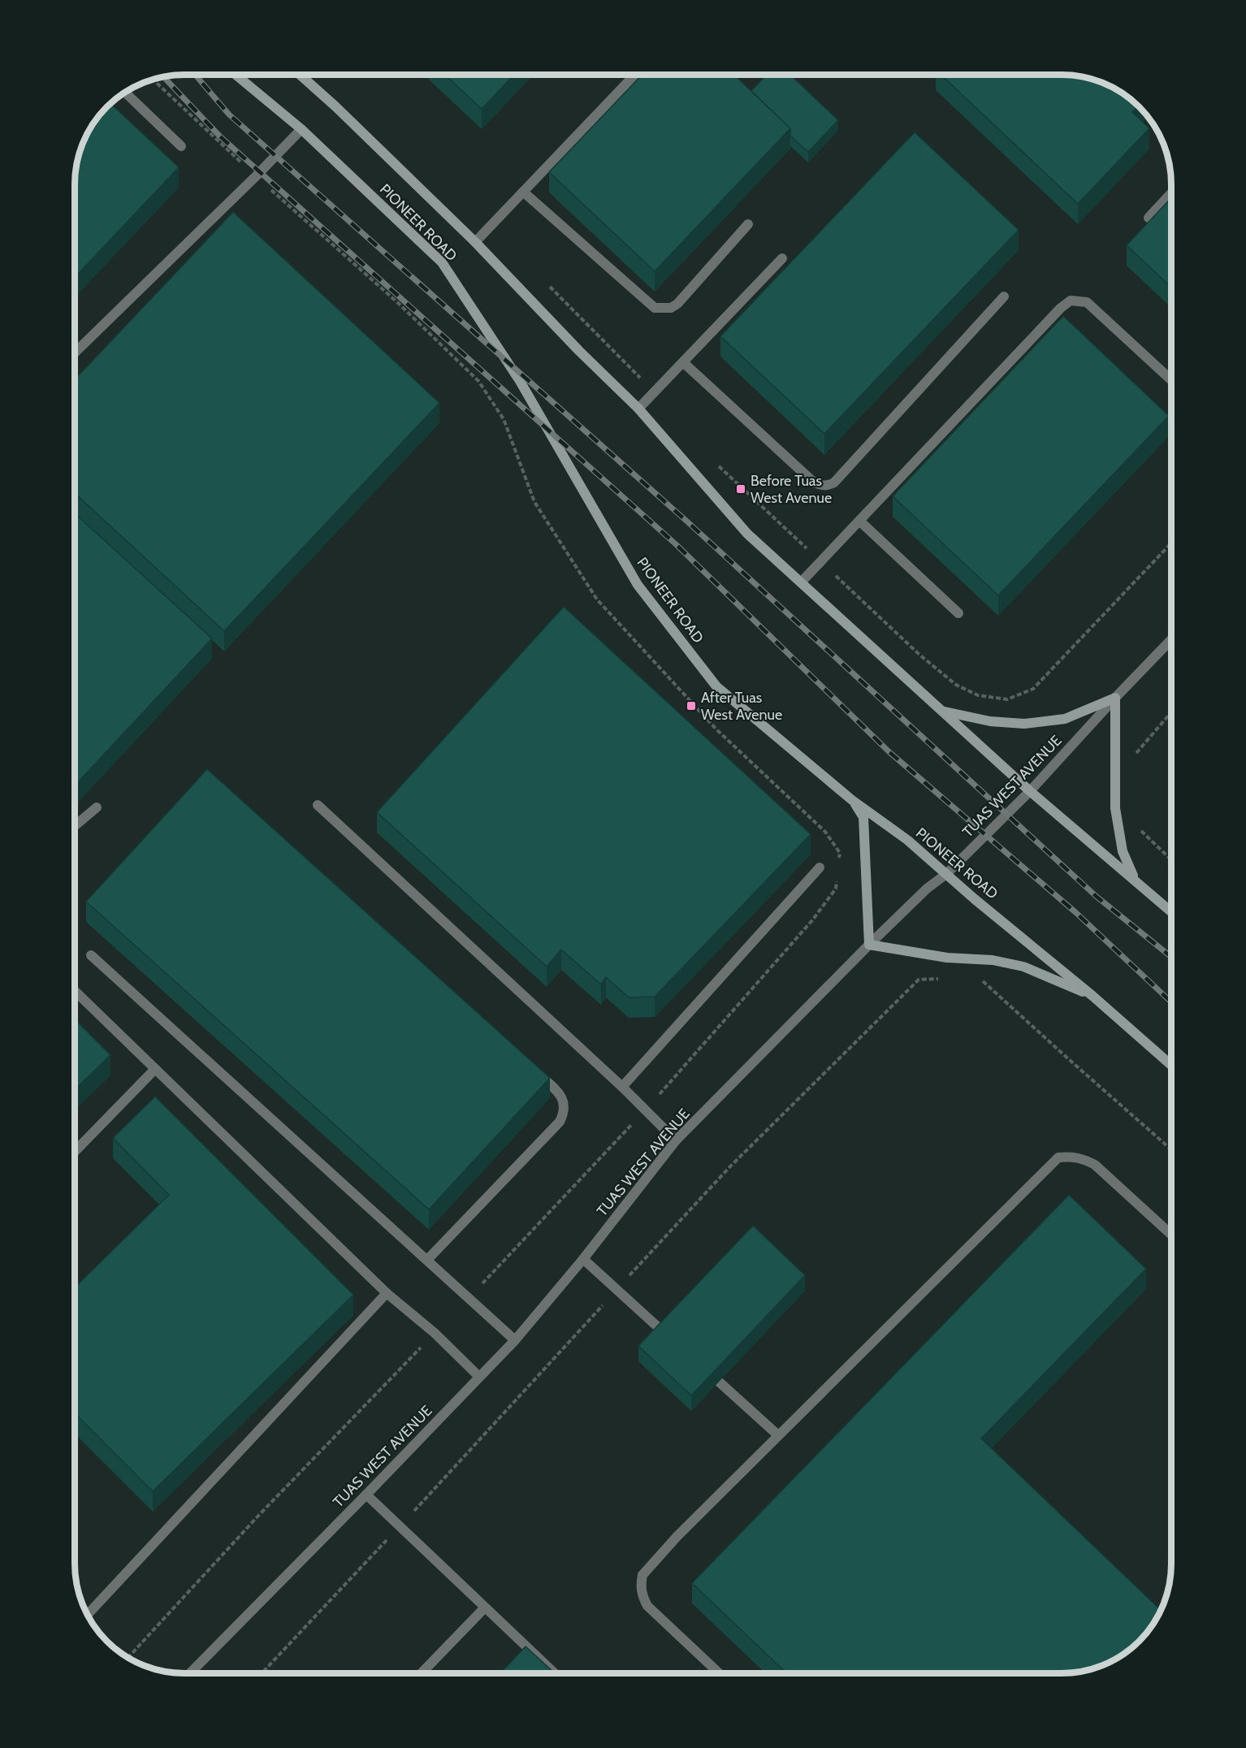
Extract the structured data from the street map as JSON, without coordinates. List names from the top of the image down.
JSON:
{
  "streets": {
    "street": ["PIONEER ROAD", "TUAS WEST AVENUE"]
  },
  "crossings": [
    ["PIONEER ROAD", "TUAS WEST AVENUE"]
  ],
  "places": {
    "transit": ["Before Tuas West Avenue", "After Tuas West Avenue"]
  }
}
